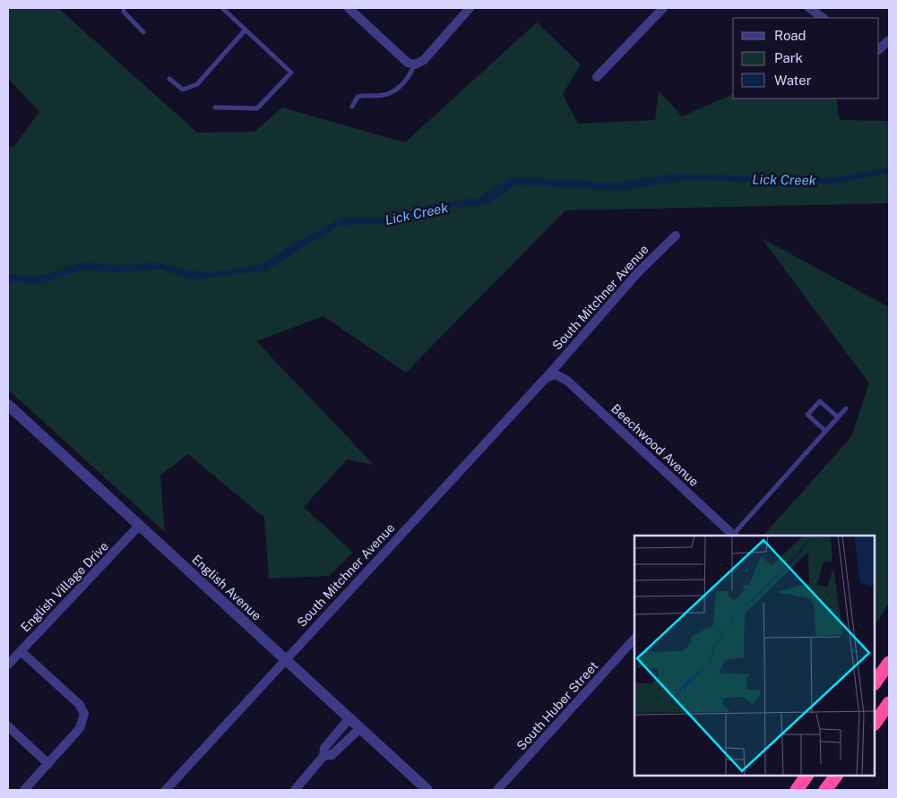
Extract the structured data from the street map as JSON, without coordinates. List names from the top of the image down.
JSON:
{
  "streets": {
    "street": [
      "South Mitchner Avenue",
      "Beechwood Avenue",
      "English Village Drive",
      "English Avenue",
      "South Huber Street"
    ]
  },
  "crossings": [
    ["South Mitchner Avenue", "Beechwood Avenue"],
    ["South Mitchner Avenue", "English Avenue"],
    ["English Village Drive", "English Avenue"]
  ],
  "water": ["Lick Creek"],
  "legend": ["Road", "Park", "Water"]
}
